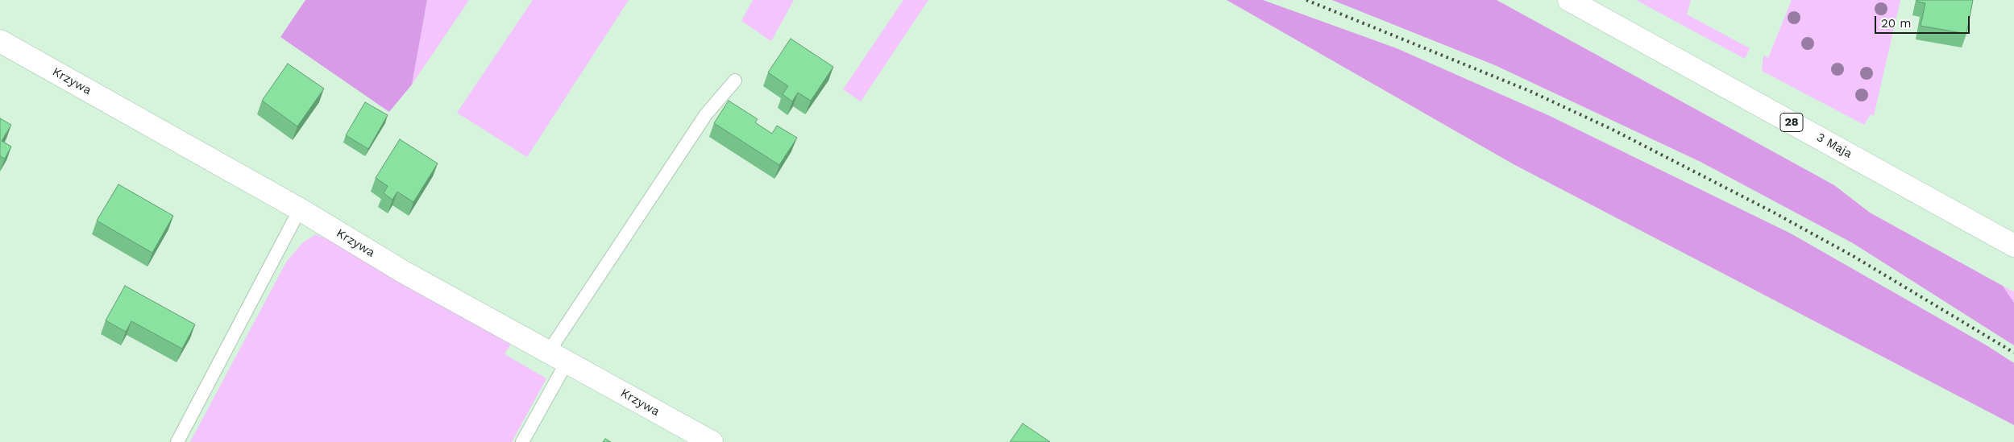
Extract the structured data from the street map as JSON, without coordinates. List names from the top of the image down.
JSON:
{
  "streets": {
    "street": ["Krzywa", "28", "3 Maja"]
  },
  "scale_bar": "20 m"
}
